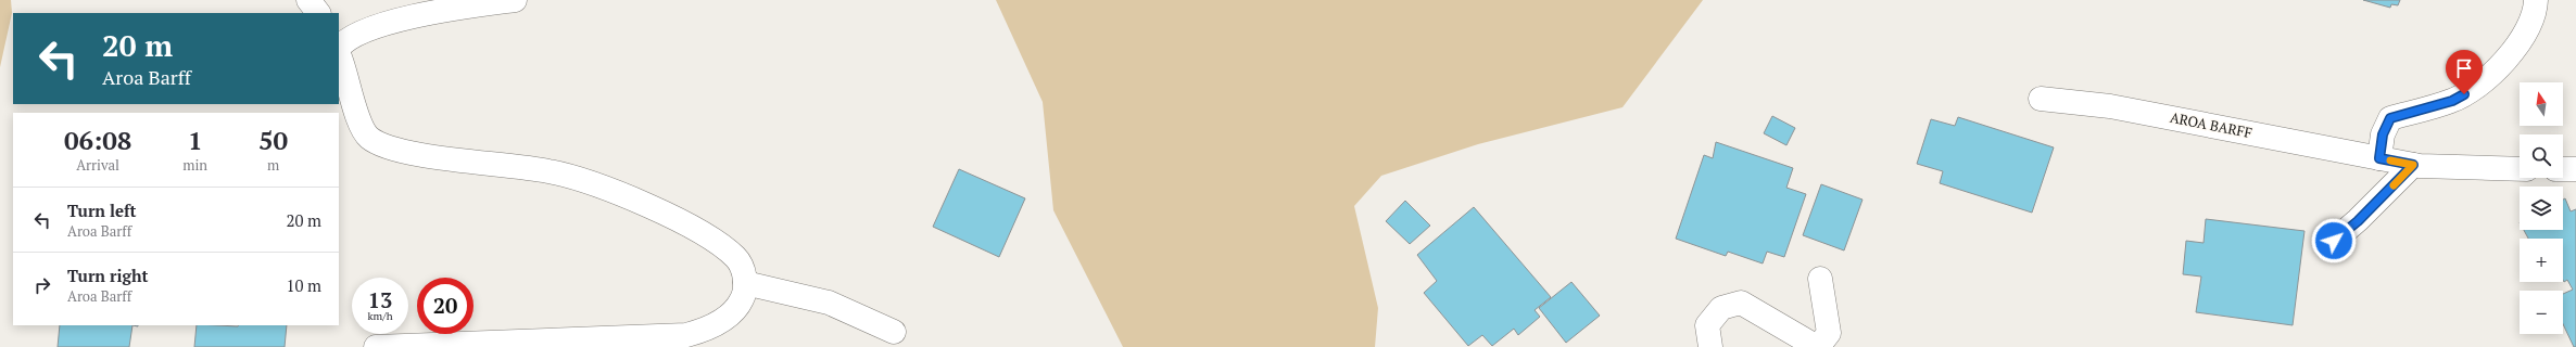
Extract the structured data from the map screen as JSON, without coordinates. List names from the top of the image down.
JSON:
{
  "streets": {
    "street": ["AROA BARFF"]
  },
  "north": "top",
  "page": {
    "turn": ["20 m", "Aroa Barff"],
    "map_buttons": ["+", "−"],
    "eta": [
      "06:08",
      "Arrival",
      "1",
      "min",
      "50",
      "m"
    ],
    "list": [
      {
        "name": "Turn left",
        "note": "Aroa Barff",
        "value": "20 m"
      },
      {
        "name": "Turn right",
        "note": "Aroa Barff",
        "value": "10 m"
      }
    ],
    "speed": "13 km/h",
    "limit": "20"
  }
}
